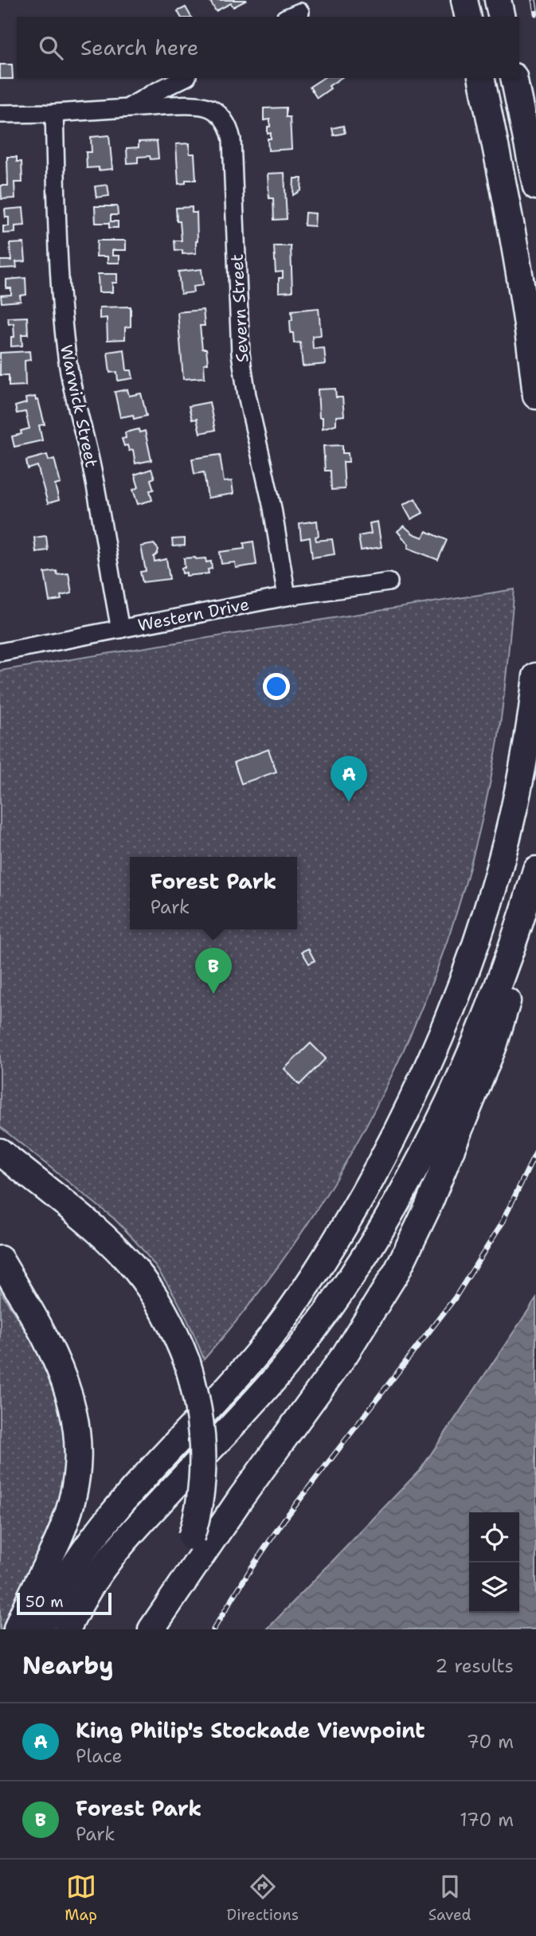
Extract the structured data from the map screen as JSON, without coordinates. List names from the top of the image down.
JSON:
{
  "streets": {
    "street": ["Severn Street", "Warwick Street", "Western Drive"]
  },
  "crossings": [
    ["Severn Street", "Warwick Street"],
    ["Severn Street", "Western Drive"],
    ["Warwick Street", "Western Drive"]
  ],
  "scale_bar": "50 m",
  "page": {
    "search": "Search here",
    "pins": ["A", "B"],
    "popup": ["Forest Park", "Park"],
    "scale": "50 m",
    "heading": ["Nearby", "2 results"],
    "list": [
      {
        "mark": "A",
        "name": "King Philip's Stockade Viewpoint",
        "note": "Place",
        "value": "70 m"
      },
      {
        "mark": "B",
        "name": "Forest Park",
        "note": "Park",
        "value": "170 m"
      }
    ],
    "nav": ["Map", "Directions", "Saved"]
  }
}
